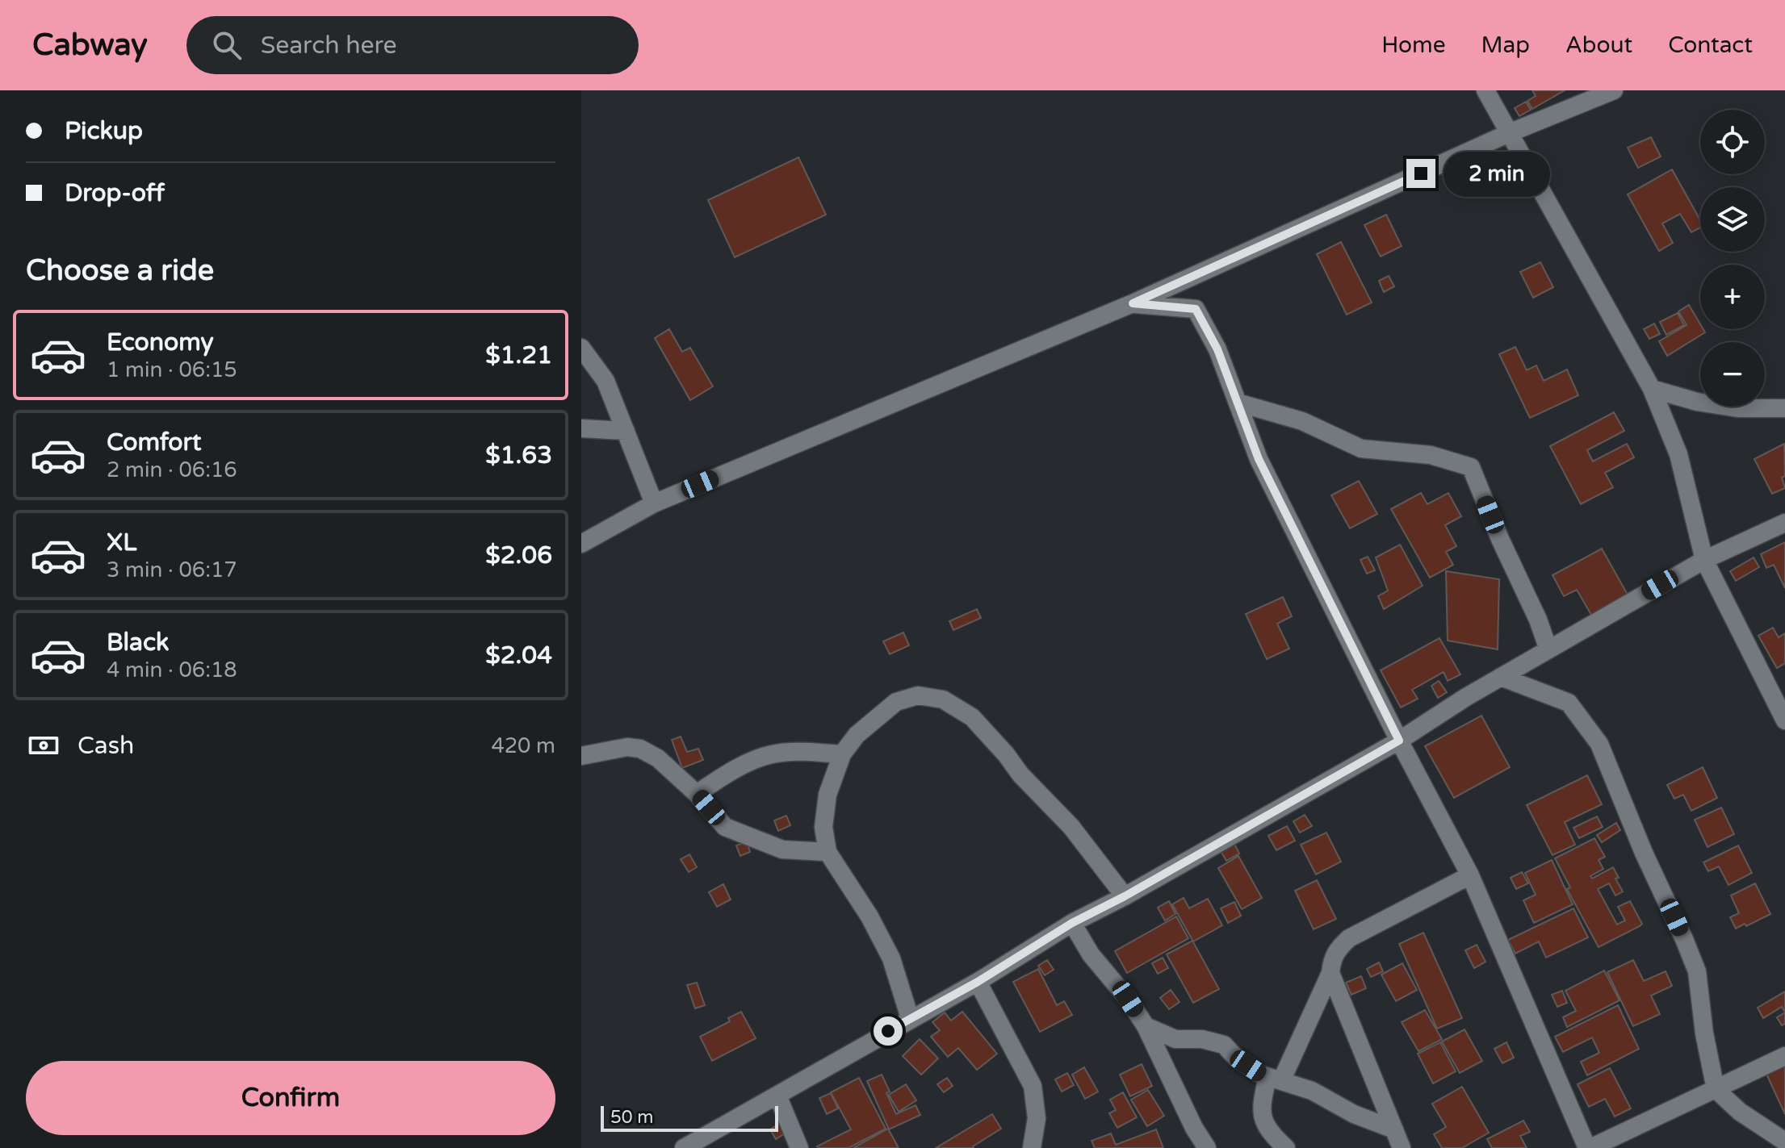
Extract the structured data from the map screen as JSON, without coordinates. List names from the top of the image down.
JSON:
{
  "scale_bar": "50 m",
  "page": {
    "header": "Cabway",
    "search": "Search here",
    "nav": [
      "Home",
      "Map",
      "About",
      "Contact"
    ],
    "banner": ["Pickup", "Drop-off"],
    "map_buttons": ["+", "−"],
    "bubble": "2 min",
    "heading": "Choose a ride",
    "list": [
      {
        "name": "Economy",
        "note": "1 min · 06:15",
        "value": "$1.21"
      },
      {
        "name": "Comfort",
        "note": "2 min · 06:16",
        "value": "$1.63"
      },
      {
        "name": "XL",
        "note": "3 min · 06:17",
        "value": "$2.06"
      },
      {
        "name": "Black",
        "note": "4 min · 06:18",
        "value": "$2.04"
      }
    ],
    "pay": ["Cash", "420 m"],
    "buttons": "Confirm",
    "scale": "50 m"
  }
}
